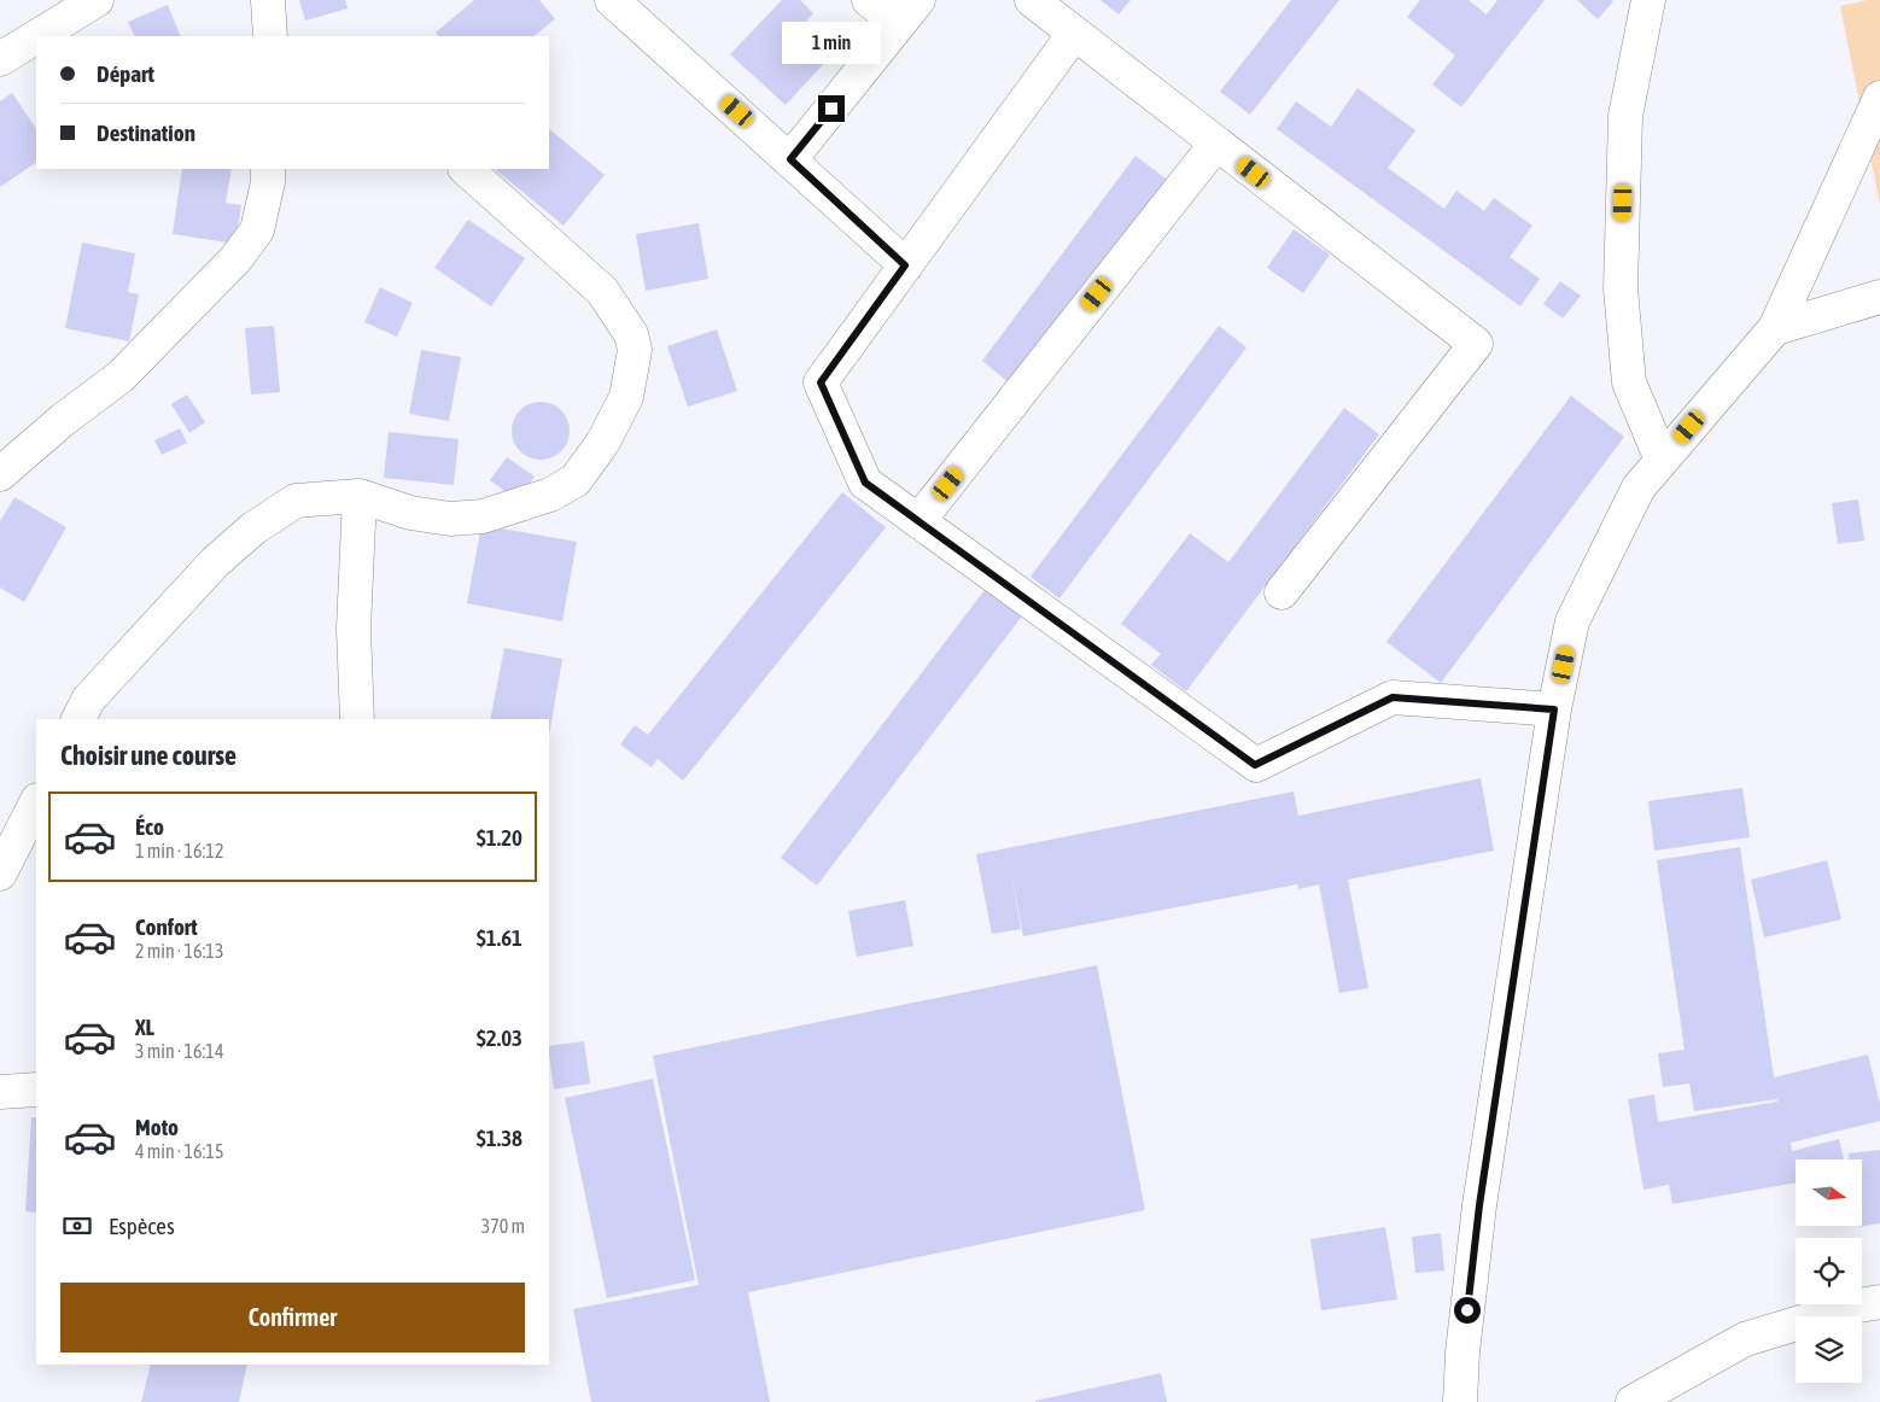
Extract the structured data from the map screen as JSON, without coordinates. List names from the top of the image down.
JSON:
{
  "north": "right",
  "page": {
    "bubble": "1 min",
    "banner": ["Départ", "Destination"],
    "heading": "Choisir une course",
    "list": [
      {
        "name": "Éco",
        "note": "1 min · 16:12",
        "value": "$1.20"
      },
      {
        "name": "Confort",
        "note": "2 min · 16:13",
        "value": "$1.61"
      },
      {
        "name": "XL",
        "note": "3 min · 16:14",
        "value": "$2.03"
      },
      {
        "name": "Moto",
        "note": "4 min · 16:15",
        "value": "$1.38"
      }
    ],
    "pay": ["Espèces", "370 m"],
    "buttons": "Confirmer"
  }
}
